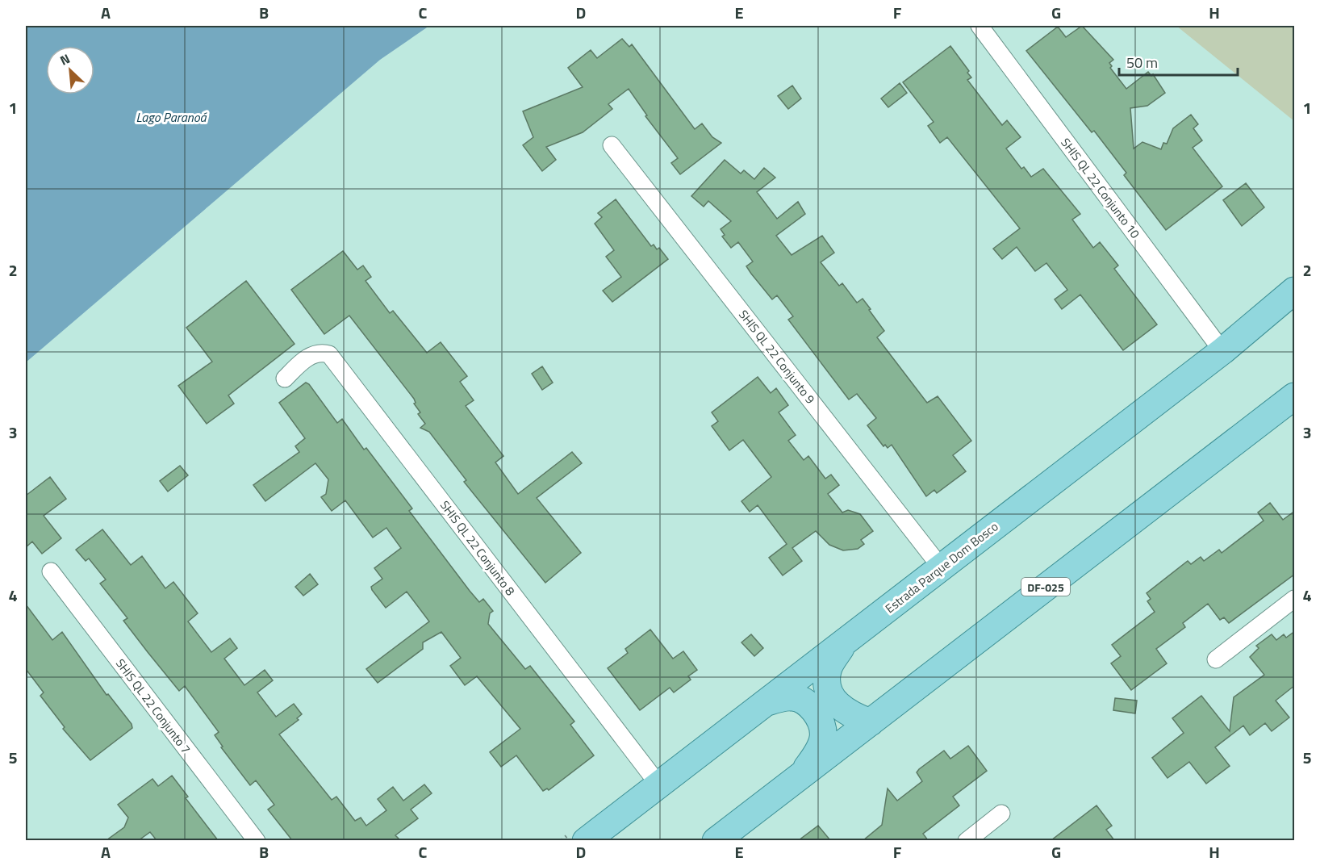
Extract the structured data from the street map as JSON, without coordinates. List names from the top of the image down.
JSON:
{
  "streets": {
    "main road": ["Estrada Parque Dom Bosco", "DF-025"],
    "street": [
      "SHIS QL 22 Conjunto 10",
      "SHIS QL 22 Conjunto 9",
      "SHIS QL 22 Conjunto 8",
      "SHIS QL 22 Conjunto 7"
    ]
  },
  "crossings": [
    ["SHIS QL 22 Conjunto 10", "Estrada Parque Dom Bosco"],
    ["SHIS QL 22 Conjunto 9", "Estrada Parque Dom Bosco"],
    ["SHIS QL 22 Conjunto 8", "Estrada Parque Dom Bosco"]
  ],
  "water": ["Lago Paranoá"],
  "scale_bar": "50 m",
  "north": "top left",
  "grid": {
    "columns": [
      "A",
      "B",
      "C",
      "D",
      "E",
      "F",
      "G",
      "H"
    ],
    "rows": [
      "1",
      "2",
      "3",
      "4",
      "5"
    ]
  }
}
